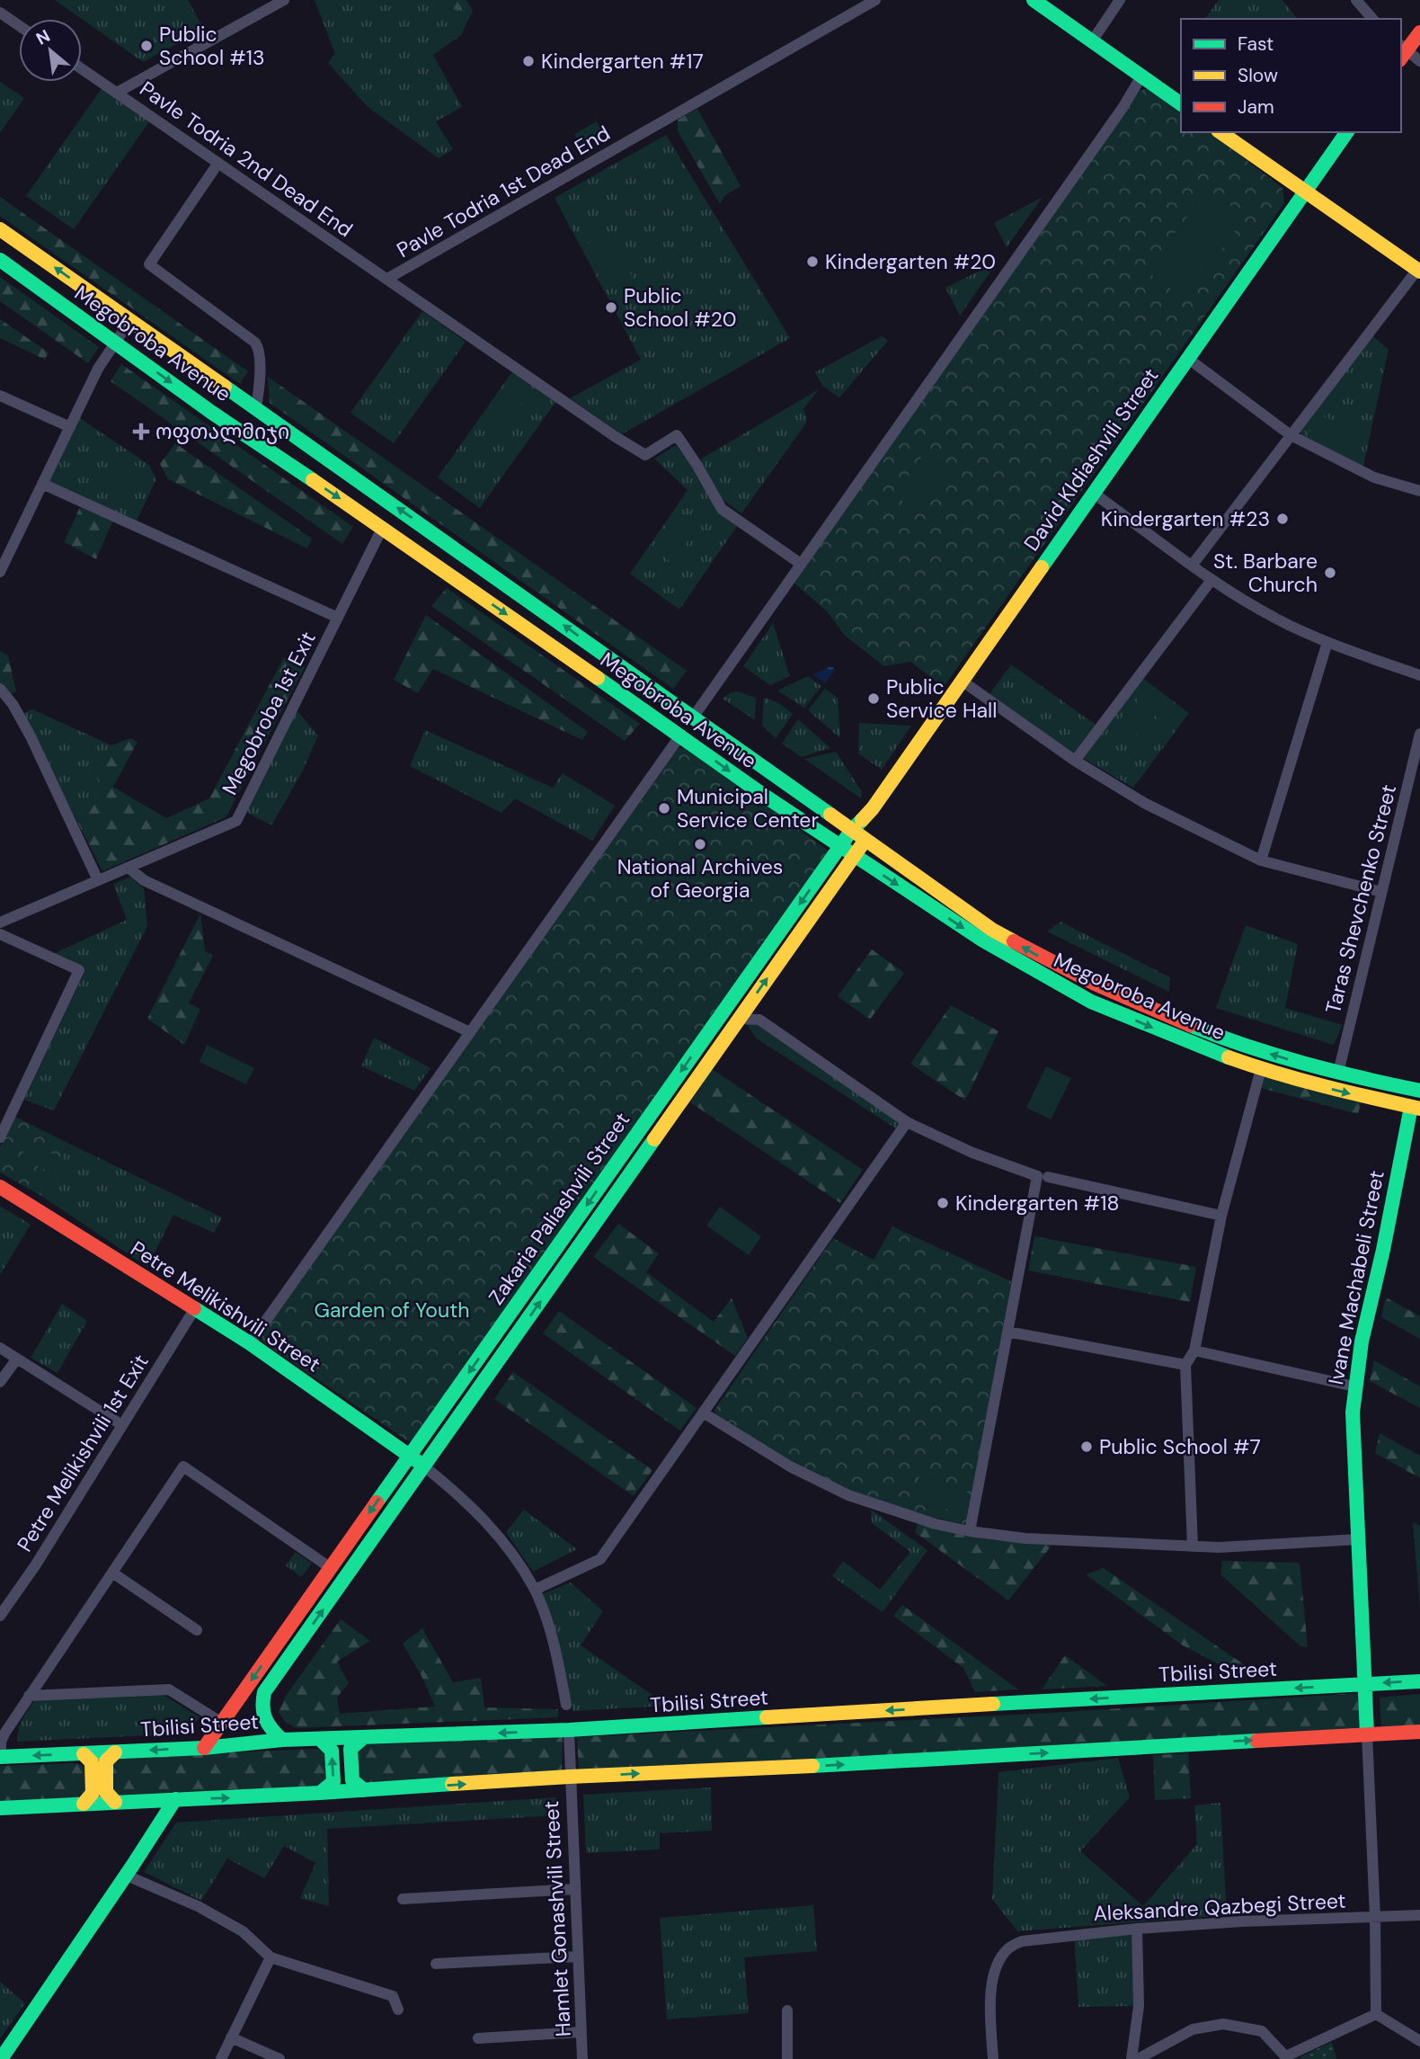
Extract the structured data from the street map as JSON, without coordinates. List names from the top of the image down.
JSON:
{
  "streets": {
    "main road": [
      "Megobroba Avenue",
      "David Kldiashvili Street",
      "Zakaria Paliashvili Street",
      "Ivane Machabeli Street",
      "Petre Melikishvili Street",
      "Tbilisi Street"
    ],
    "street": [
      "Pavle Todria 2nd Dead End",
      "Pavle Todria 1st Dead End",
      "Megobroba 1st Exit",
      "Taras Shevchenko Street",
      "Petre Melikishvili 1st Exit",
      "Aleksandre Qazbegi Street",
      "Hamlet Gonashvili Street"
    ]
  },
  "crossings": [
    ["Pavle Todria 2nd Dead End", "Pavle Todria 1st Dead End"],
    ["Megobroba Avenue", "David Kldiashvili Street"],
    ["Megobroba Avenue", "Megobroba 1st Exit"],
    ["Megobroba Avenue", "Taras Shevchenko Street"],
    ["Megobroba Avenue", "Zakaria Paliashvili Street"],
    ["Megobroba Avenue", "Ivane Machabeli Street"],
    ["David Kldiashvili Street", "Zakaria Paliashvili Street"],
    ["Zakaria Paliashvili Street", "Petre Melikishvili Street"],
    ["Zakaria Paliashvili Street", "Tbilisi Street"],
    ["Ivane Machabeli Street", "Tbilisi Street"],
    ["Petre Melikishvili Street", "Petre Melikishvili 1st Exit"],
    ["Tbilisi Street", "Hamlet Gonashvili Street"]
  ],
  "parks": ["Garden of Youth"],
  "places": {
    "other": [
      "Public School #13",
      "Kindergarten #17",
      "Kindergarten #20",
      "Public School #20",
      "Kindergarten #23",
      "St. Barbare Church",
      "Public Service Hall",
      "Municipal Service Center",
      "National Archives of Georgia",
      "Kindergarten #18",
      "Public School #7"
    ],
    "health": ["ოფთალმიჯი"]
  },
  "legend": ["Fast", "Slow", "Jam"],
  "north": "top left"
}
